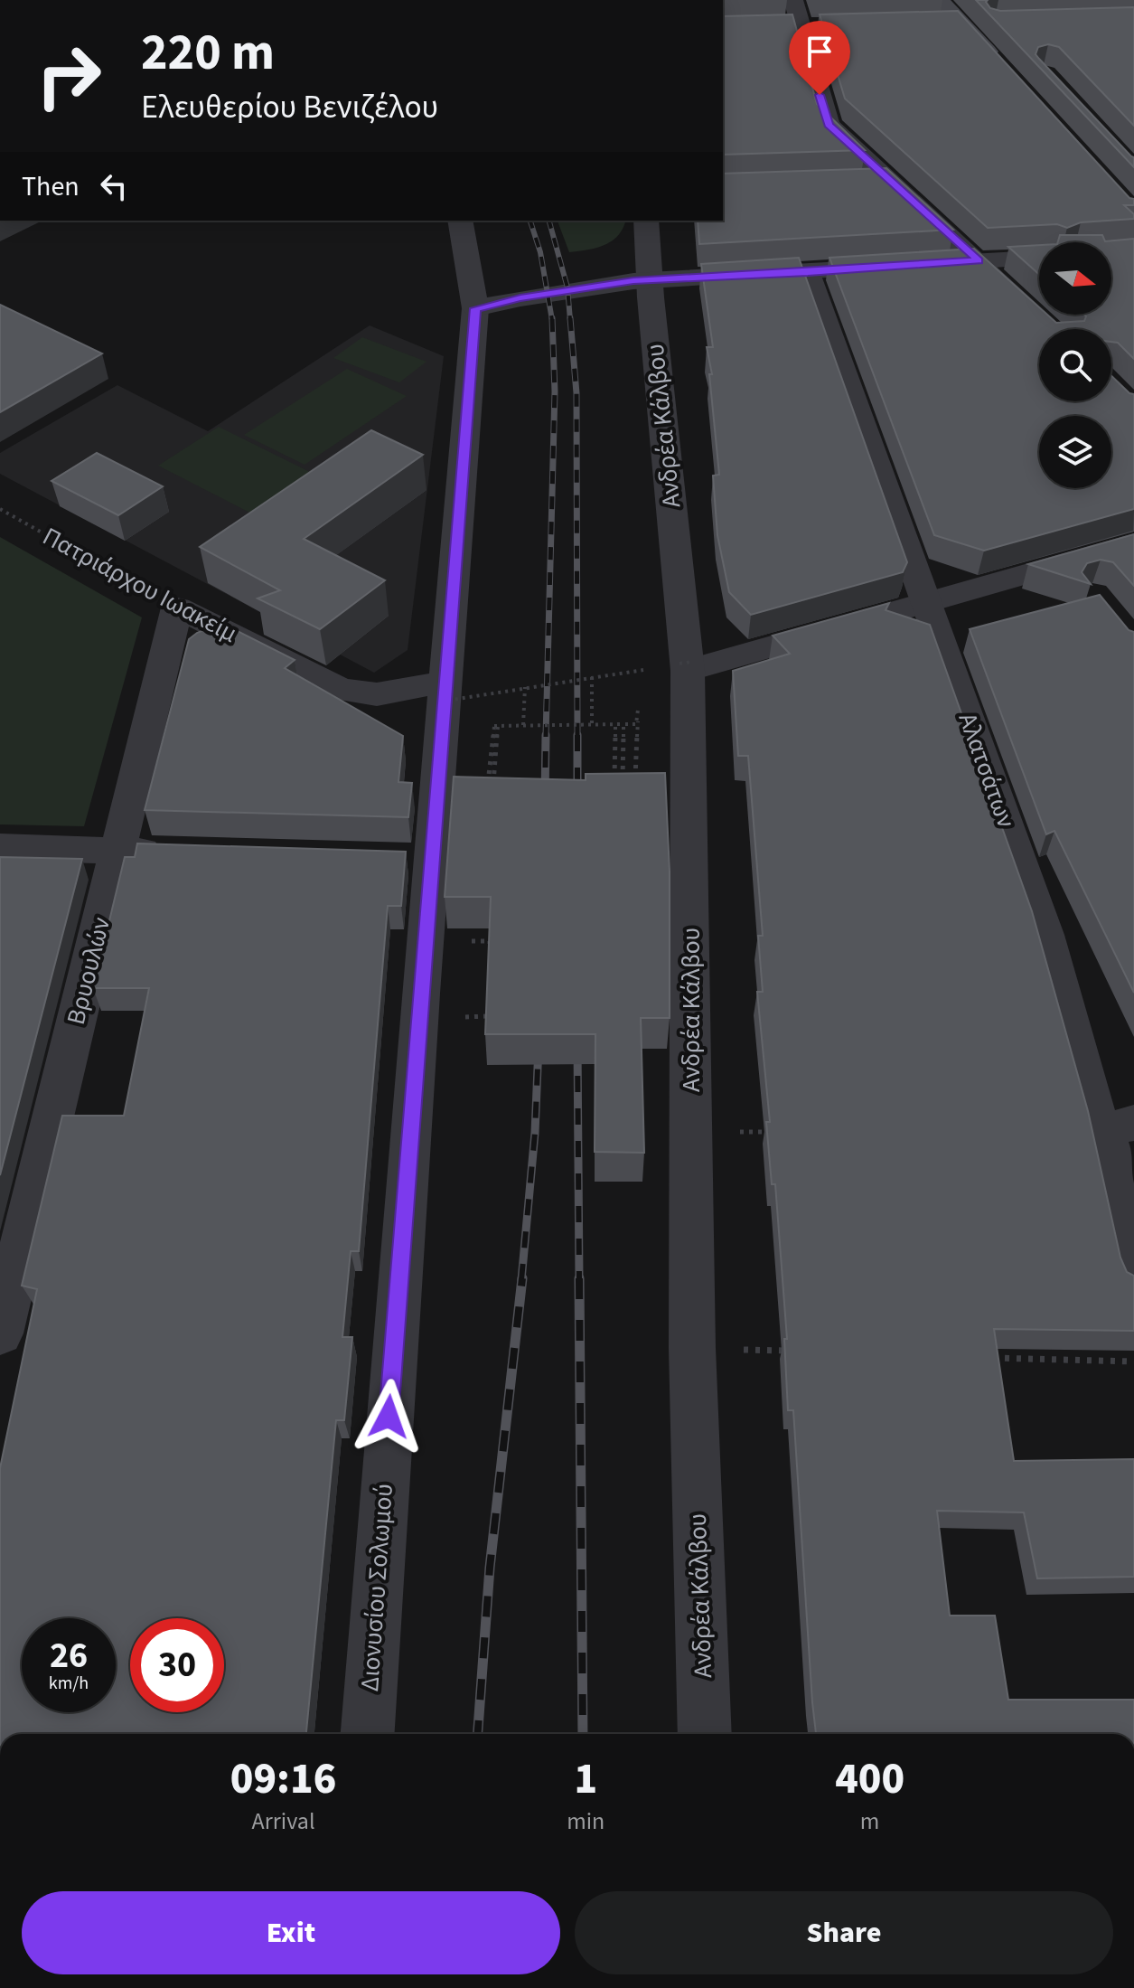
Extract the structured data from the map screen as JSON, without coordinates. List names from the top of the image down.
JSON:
{
  "streets": {
    "street": [
      "Ανδρέα Κάλβου",
      "Πατριάρχου Ιωακείμ",
      "Αλατσάτων",
      "Βρυουλών",
      "Διονυσίου Σολωμού"
    ]
  },
  "crossings": [
    ["Πατριάρχου Ιωακείμ", "Βρυουλών"],
    ["Πατριάρχου Ιωακείμ", "Διονυσίου Σολωμού"]
  ],
  "north": "right",
  "page": {
    "turn": ["220 m", "Ελευθερίου Βενιζέλου"],
    "then": "Then",
    "speed": "26 km/h",
    "limit": "30",
    "eta": [
      "09:16",
      "Arrival",
      "1",
      "min",
      "400",
      "m"
    ],
    "buttons": ["Exit", "Share"]
  }
}
